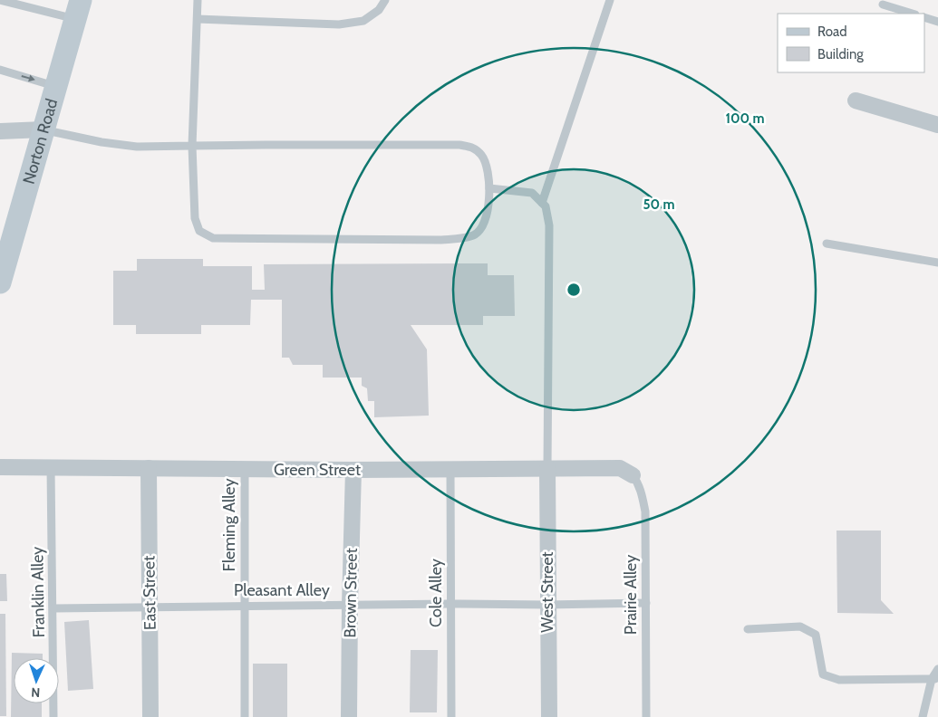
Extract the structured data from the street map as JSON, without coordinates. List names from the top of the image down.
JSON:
{
  "streets": {
    "main road": ["Norton Road"],
    "street": [
      "Green Street",
      "West Street",
      "East Street",
      "Brown Street"
    ],
    "lane": [
      "Fleming Alley",
      "Pleasant Alley",
      "Franklin Alley",
      "Cole Alley",
      "Prairie Alley"
    ]
  },
  "crossings": [
    ["Green Street", "Fleming Alley"],
    ["Green Street", "Franklin Alley"],
    ["Green Street", "West Street"],
    ["Green Street", "East Street"],
    ["Green Street", "Brown Street"],
    ["Green Street", "Cole Alley"],
    ["Green Street", "Prairie Alley"],
    ["Fleming Alley", "Pleasant Alley"],
    ["Pleasant Alley", "Franklin Alley"],
    ["Pleasant Alley", "West Street"],
    ["Pleasant Alley", "East Street"],
    ["Pleasant Alley", "Brown Street"],
    ["Pleasant Alley", "Cole Alley"],
    ["Pleasant Alley", "Prairie Alley"]
  ],
  "legend": ["Road", "Building"],
  "north": "bottom",
  "rings": ["100 m", "50 m"]
}
